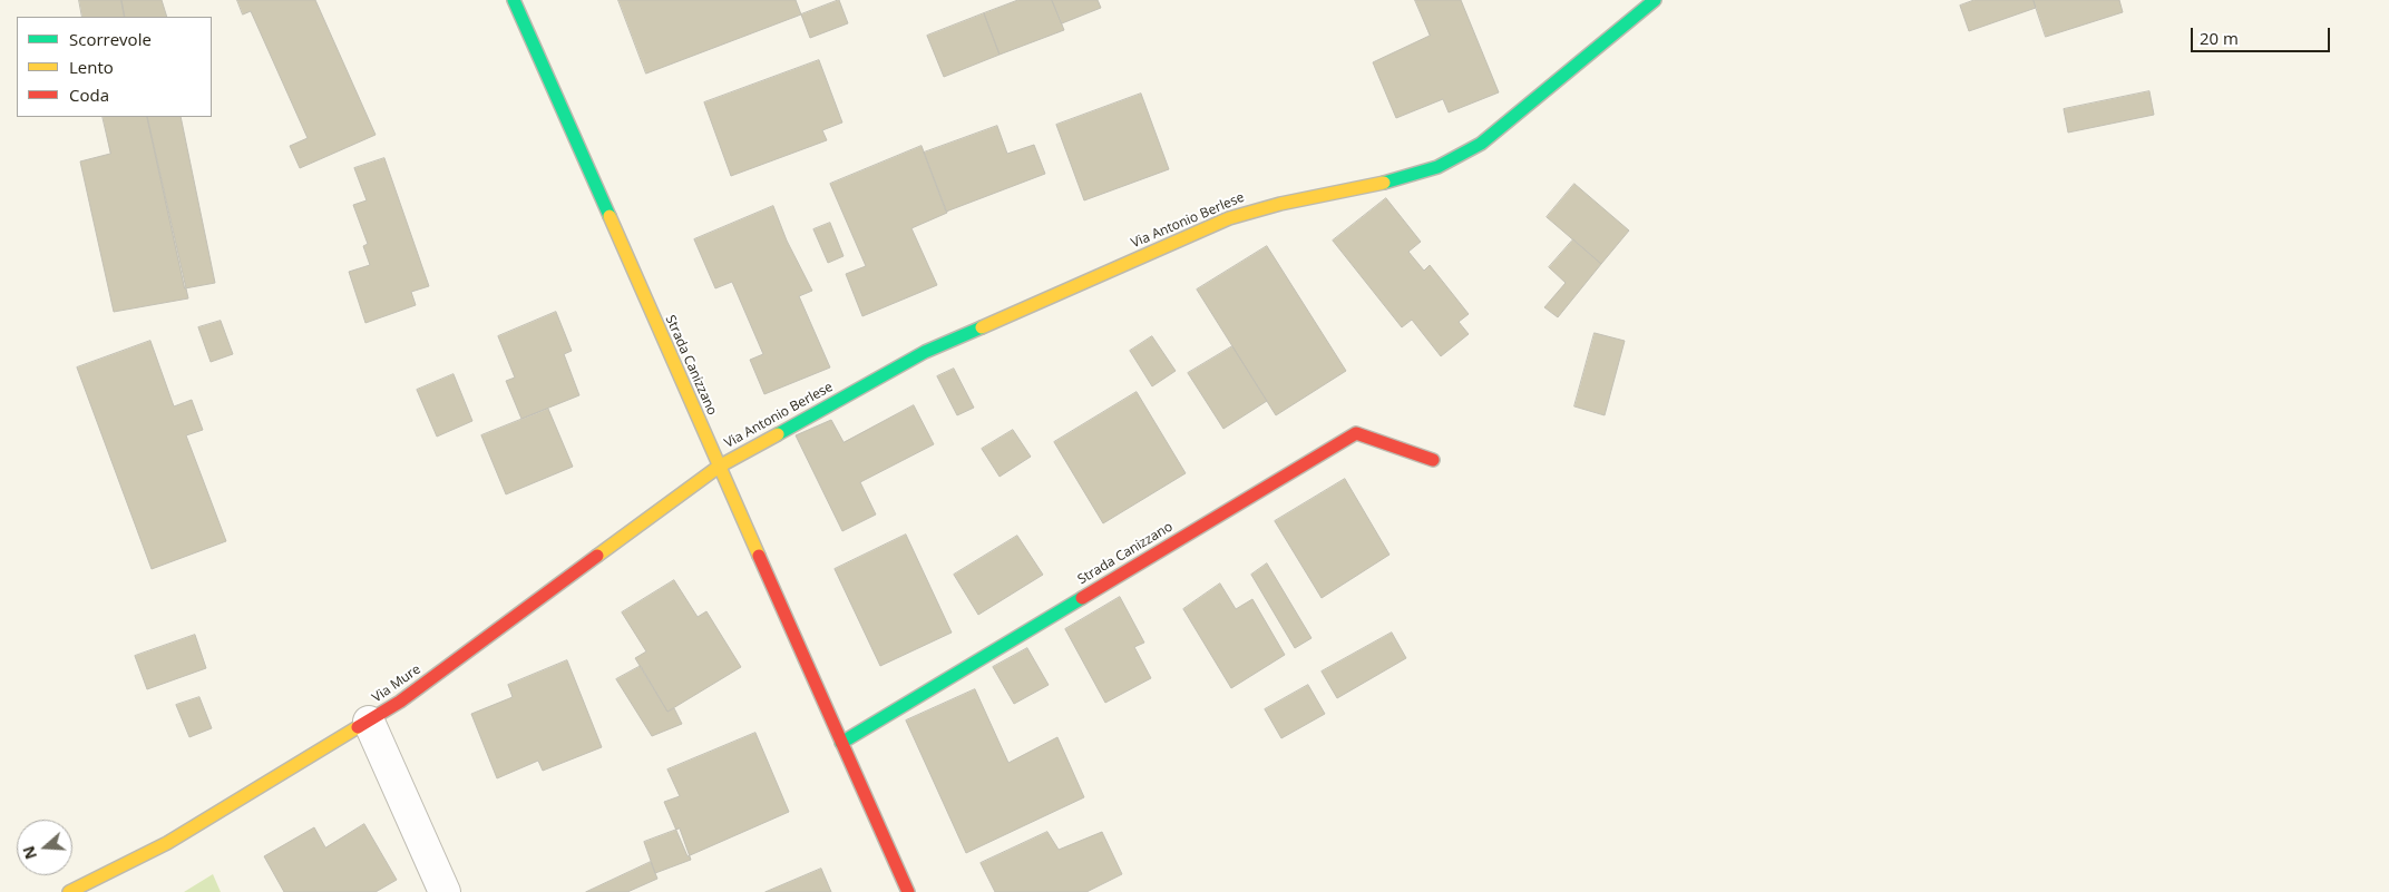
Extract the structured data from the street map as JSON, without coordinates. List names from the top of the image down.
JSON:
{
  "streets": {
    "street": ["Via Antonio Berlese", "Strada Canizzano", "Via Mure"]
  },
  "crossings": [
    ["Via Antonio Berlese", "Strada Canizzano"],
    ["Via Antonio Berlese", "Via Mure"],
    ["Strada Canizzano", "Via Mure"]
  ],
  "legend": ["Scorrevole", "Lento", "Coda"],
  "scale_bar": "20 m",
  "north": "left"
}
